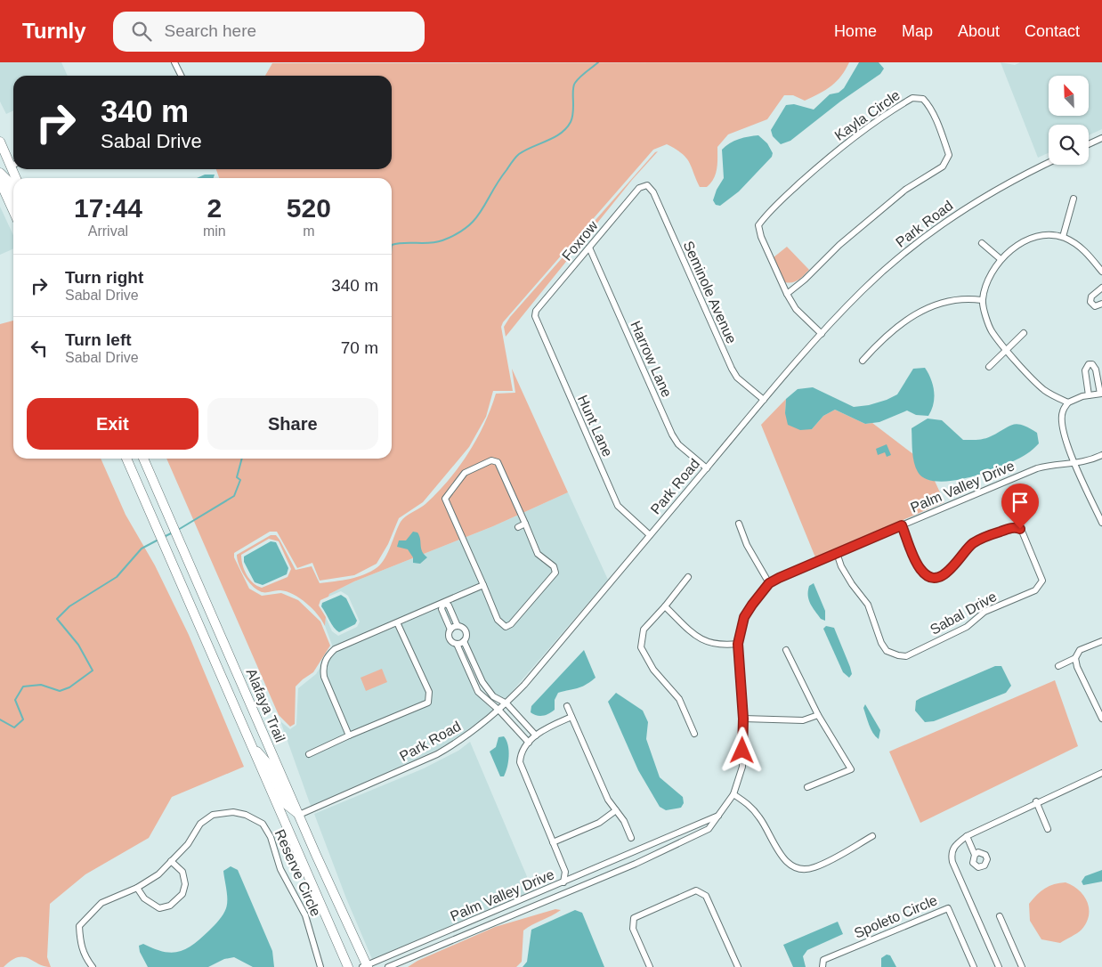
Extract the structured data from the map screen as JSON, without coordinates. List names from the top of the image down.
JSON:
{
  "streets": {
    "main road": ["Alafaya Trail"],
    "street": [
      "Kayla Circle",
      "Park Road",
      "Foxrow",
      "Seminole Avenue",
      "Harrow Lane",
      "Hunt Lane",
      "Palm Valley Drive",
      "Sabal Drive",
      "Reserve Circle",
      "Spoleto Circle"
    ]
  },
  "crossings": [
    ["Kayla Circle", "Park Road"],
    ["Park Road", "Seminole Avenue"],
    ["Park Road", "Harrow Lane"],
    ["Park Road", "Hunt Lane"],
    ["Park Road", "Alafaya Trail"],
    ["Foxrow", "Seminole Avenue"],
    ["Foxrow", "Harrow Lane"],
    ["Foxrow", "Hunt Lane"],
    ["Palm Valley Drive", "Sabal Drive"],
    ["Palm Valley Drive", "Alafaya Trail"]
  ],
  "north": "top left",
  "page": {
    "header": "Turnly",
    "search": "Search here",
    "nav": [
      "Home",
      "Map",
      "About",
      "Contact"
    ],
    "turn": ["340 m", "Sabal Drive"],
    "eta": [
      "17:44",
      "Arrival",
      "2",
      "min",
      "520",
      "m"
    ],
    "list": [
      {
        "name": "Turn right",
        "note": "Sabal Drive",
        "value": "340 m"
      },
      {
        "name": "Turn left",
        "note": "Sabal Drive",
        "value": "70 m"
      }
    ],
    "buttons": ["Exit", "Share"]
  }
}
